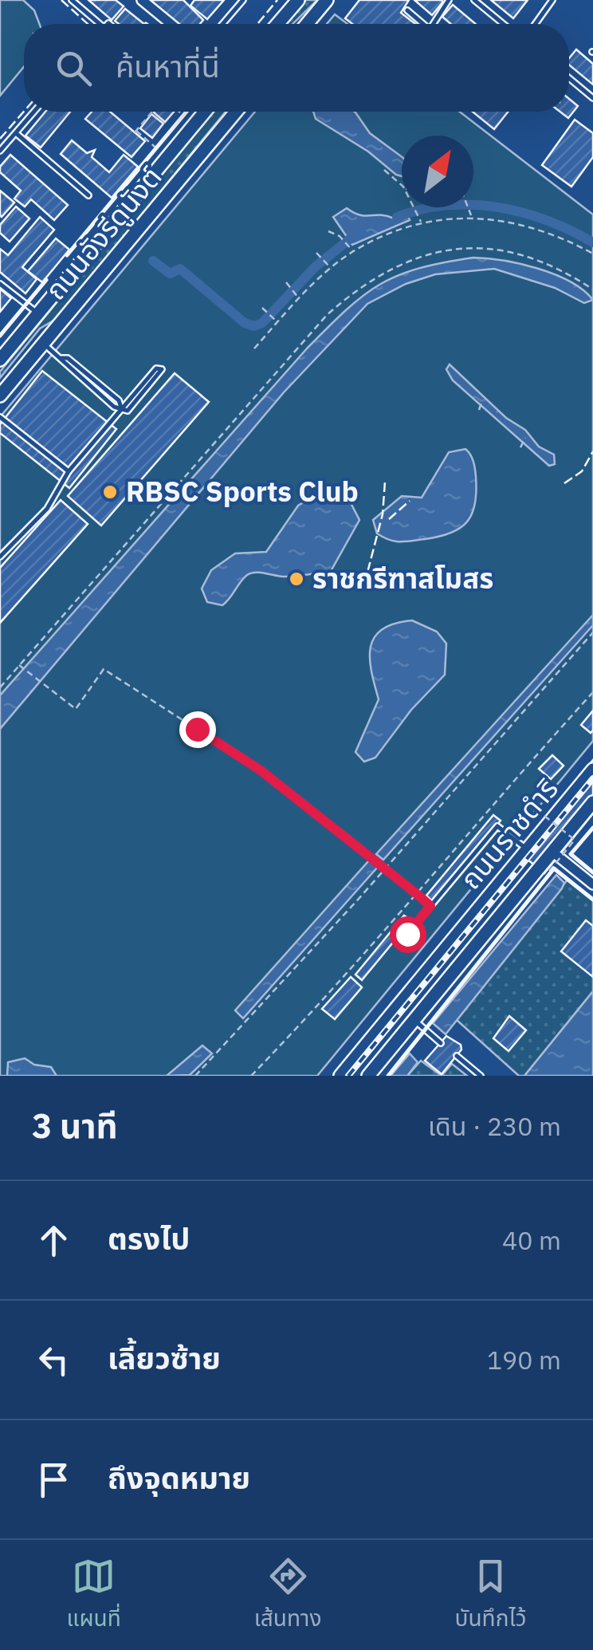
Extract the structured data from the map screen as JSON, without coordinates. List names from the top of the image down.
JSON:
{
  "streets": {
    "main road": ["ถนนอังรีดูนังต์", "ถนนราชดำริ"]
  },
  "places": ["RBSC Sports Club", "ราชกรีฑาสโมสร"],
  "north": "top right",
  "page": {
    "search": "ค้นหาที่นี่",
    "heading": ["3 นาที", "เดิน · 230 m"],
    "list": [
      ["ตรงไป", "40 m"],
      ["เลี้ยวซ้าย", "190 m"],
      "ถึงจุดหมาย"
    ],
    "nav": ["แผนที่", "เส้นทาง", "บันทึกไว้"]
  }
}
